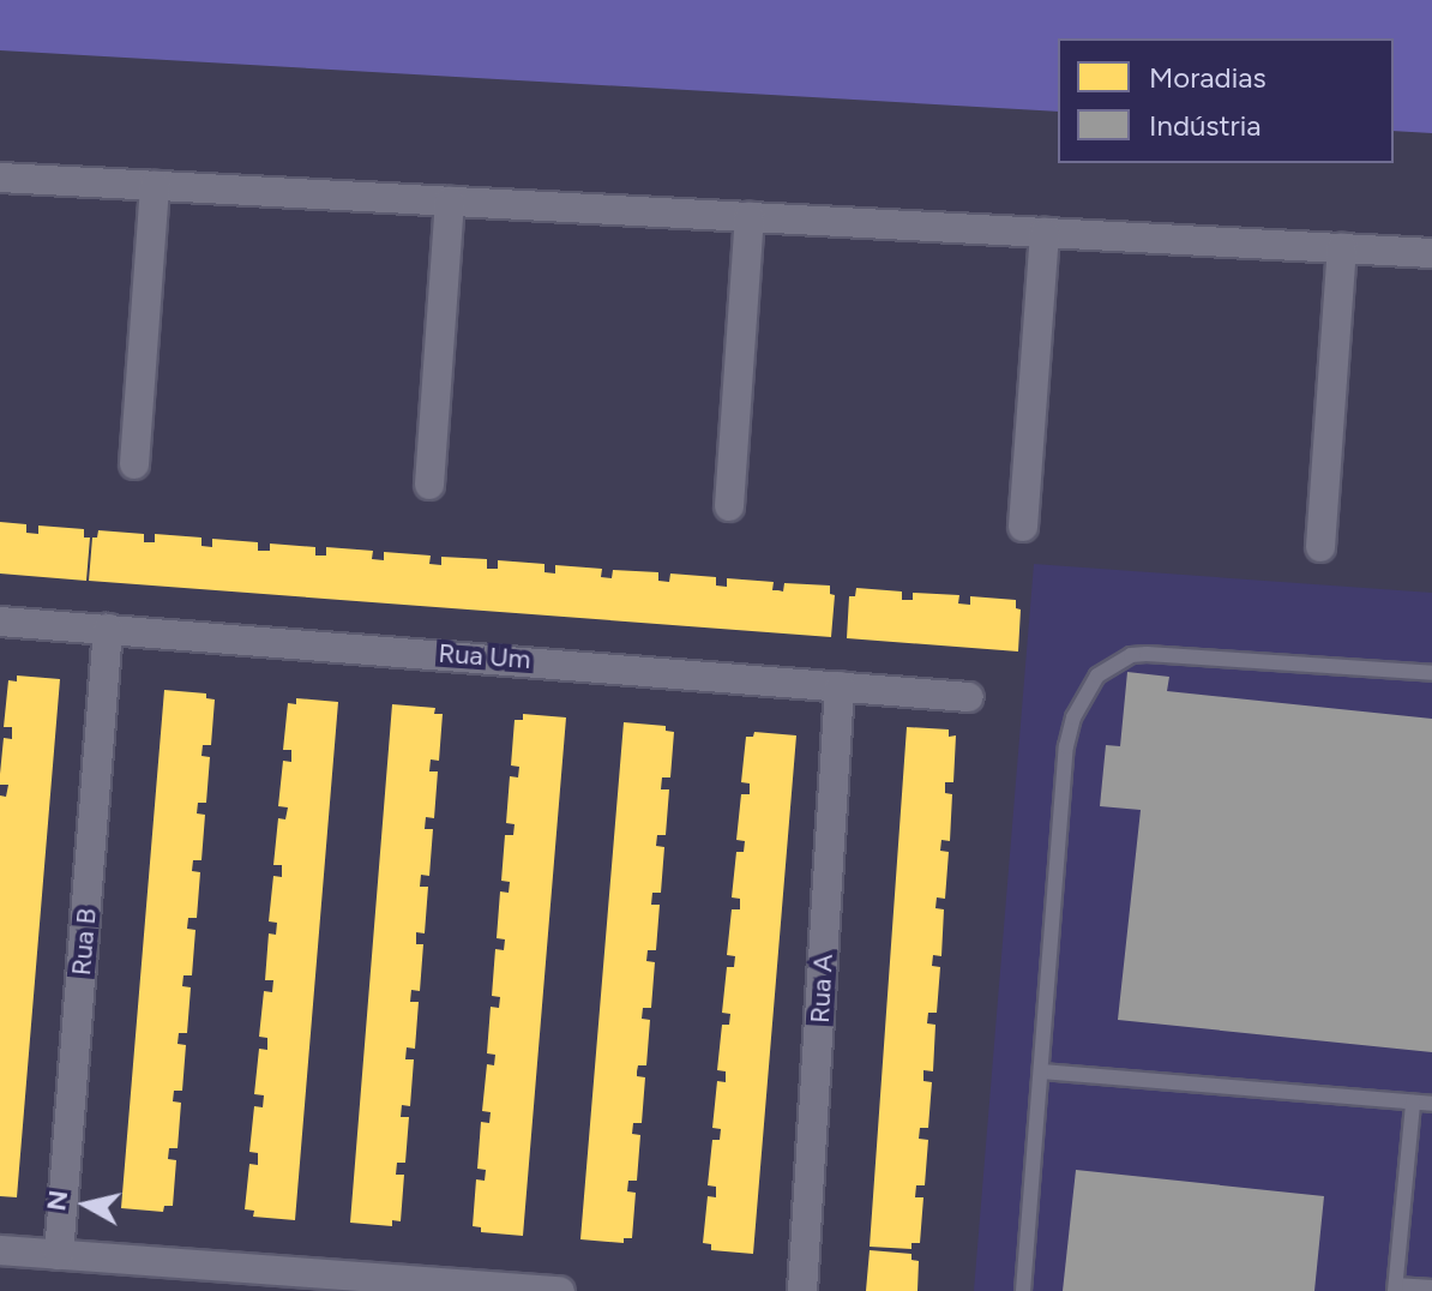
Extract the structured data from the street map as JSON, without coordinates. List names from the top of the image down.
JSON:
{
  "streets": {
    "street": ["Rua Um", "Rua B", "Rua A"]
  },
  "crossings": [
    ["Rua Um", "Rua B"],
    ["Rua Um", "Rua A"]
  ],
  "legend": ["Moradias", "Indústria"],
  "north": "left"
}
